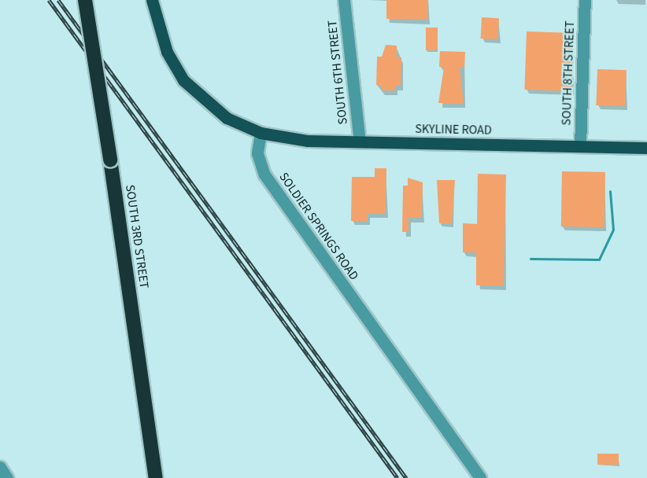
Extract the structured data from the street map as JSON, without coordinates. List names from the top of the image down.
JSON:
{
  "streets": {
    "highway": ["SOUTH 3RD STREET"],
    "main road": ["SKYLINE ROAD"],
    "street": ["SOUTH 6TH STREET", "SOUTH 8TH STREET", "SOLDIER SPRINGS ROAD"]
  },
  "crossings": [
    ["SOUTH 6TH STREET", "SKYLINE ROAD"],
    ["SOUTH 8TH STREET", "SKYLINE ROAD"],
    ["SKYLINE ROAD", "SOLDIER SPRINGS ROAD"]
  ]
}
